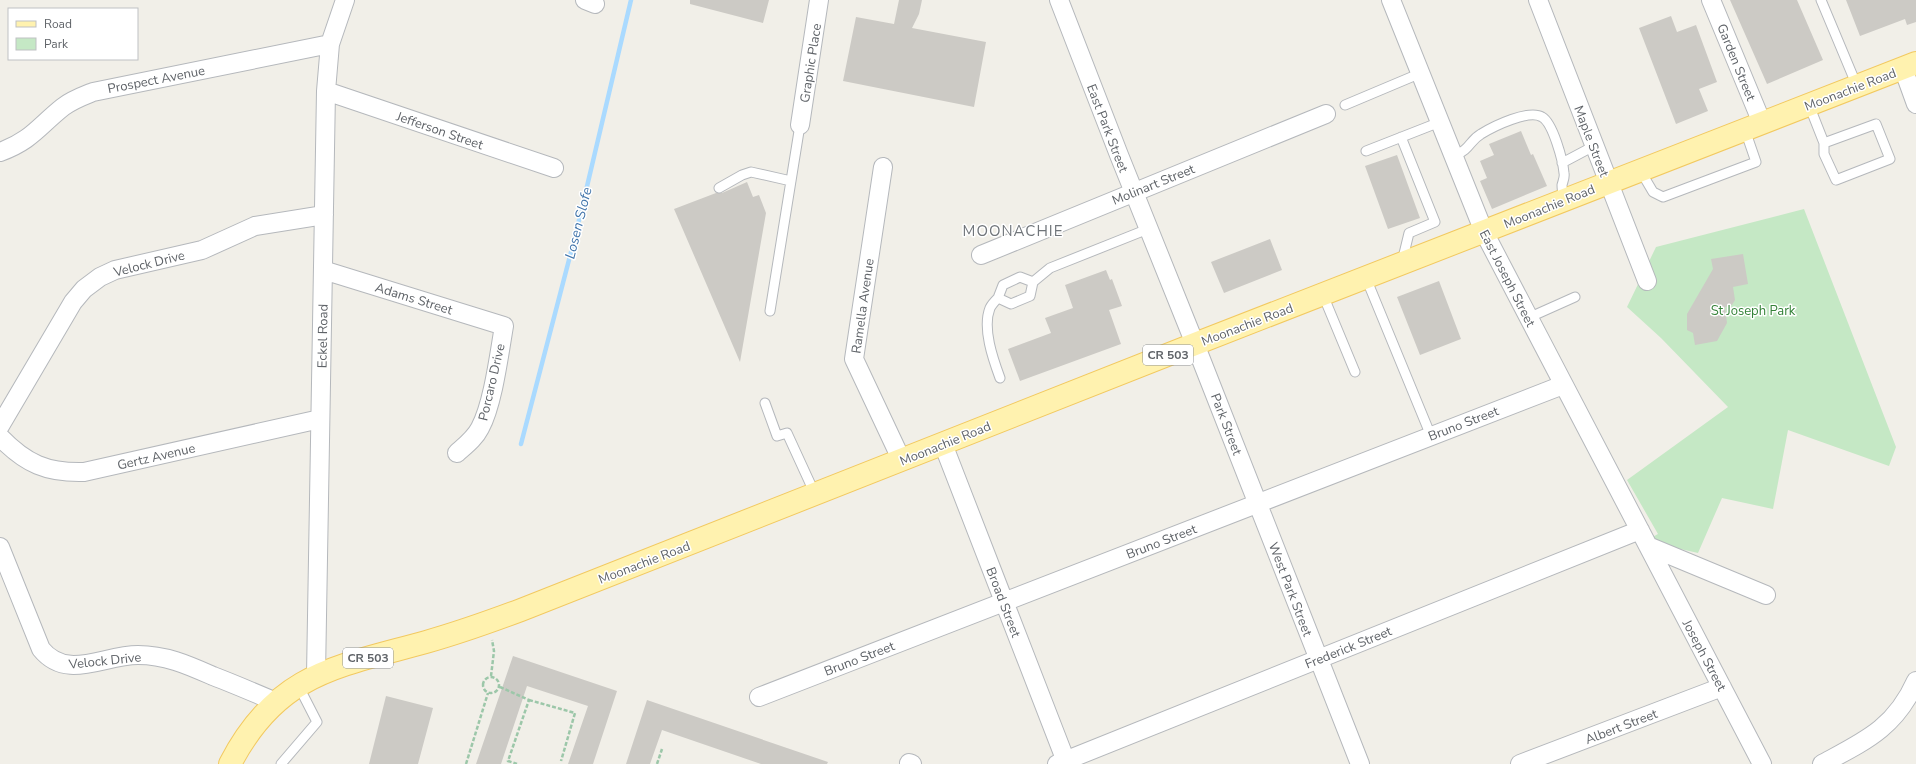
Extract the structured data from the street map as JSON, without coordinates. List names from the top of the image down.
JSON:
{
  "streets": {
    "main road": ["Moonachie Road", "CR 503"],
    "street": [
      "Garden Street",
      "Graphic Place",
      "Prospect Avenue",
      "East Park Street",
      "Jefferson Street",
      "Maple Street",
      "Molinart Street",
      "Velock Drive",
      "East Joseph Street",
      "Adams Street",
      "Ramella Avenue",
      "Eckel Road",
      "Porcaro Drive",
      "Bruno Street",
      "Park Street",
      "Gertz Avenue",
      "West Park Street",
      "Broad Street",
      "Frederick Street",
      "Joseph Street",
      "Albert Street"
    ]
  },
  "crossings": [
    ["Garden Street", "Moonachie Road"],
    ["Prospect Avenue", "Eckel Road"],
    ["Moonachie Road", "East Park Street"],
    ["Moonachie Road", "Maple Street"],
    ["Moonachie Road", "East Joseph Street"],
    ["Moonachie Road", "Ramella Avenue"],
    ["Moonachie Road", "Eckel Road"],
    ["Moonachie Road", "CR 503"],
    ["Moonachie Road", "Park Street"],
    ["Moonachie Road", "Broad Street"],
    ["East Park Street", "Molinart Street"],
    ["East Park Street", "Park Street"],
    ["Jefferson Street", "Eckel Road"],
    ["Velock Drive", "Eckel Road"],
    ["Velock Drive", "CR 503"],
    ["East Joseph Street", "Bruno Street"],
    ["East Joseph Street", "Frederick Street"],
    ["East Joseph Street", "Joseph Street"],
    ["Adams Street", "Eckel Road"],
    ["Adams Street", "Porcaro Drive"],
    ["Eckel Road", "CR 503"],
    ["Eckel Road", "Gertz Avenue"],
    ["Bruno Street", "Park Street"],
    ["Bruno Street", "West Park Street"],
    ["Bruno Street", "Broad Street"],
    ["Park Street", "West Park Street"],
    ["West Park Street", "Frederick Street"],
    ["Broad Street", "Frederick Street"],
    ["Joseph Street", "Albert Street"]
  ],
  "districts": ["MOONACHIE"],
  "water": ["Losen Slofe"],
  "parks": ["St Joseph Park"],
  "legend": ["Road", "Park"]
}
